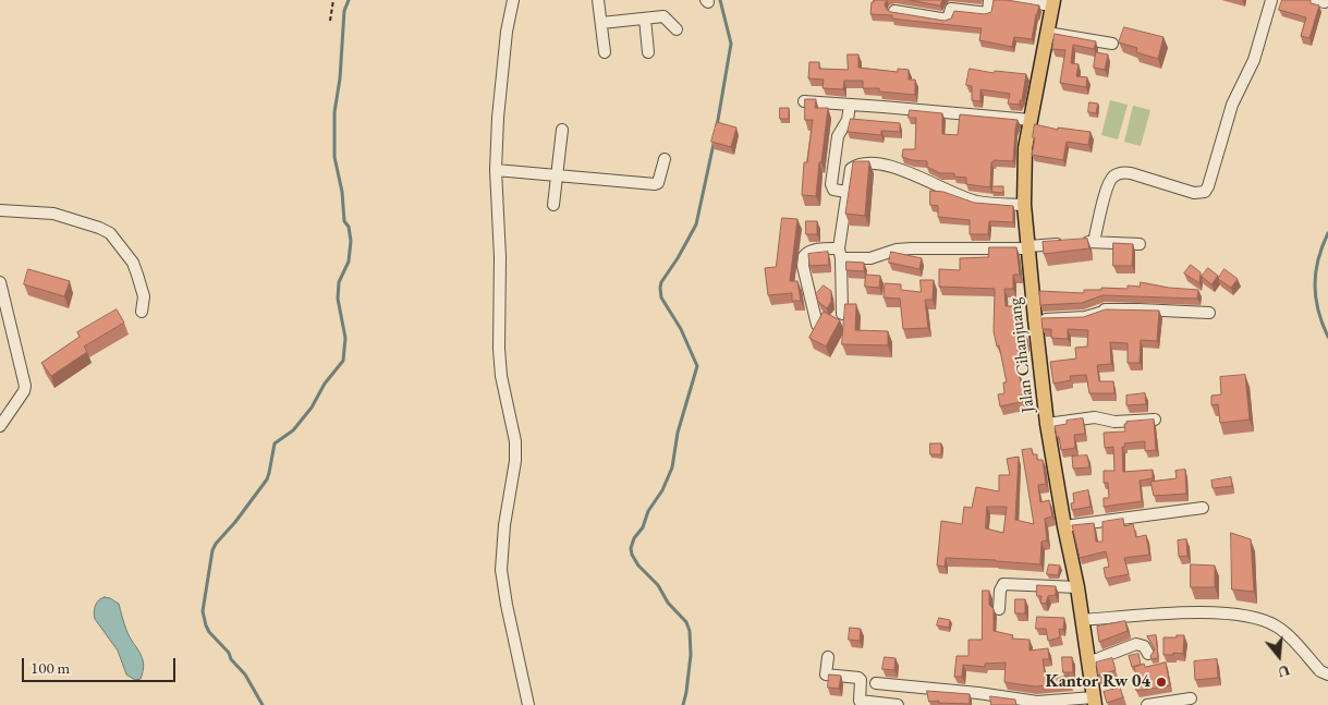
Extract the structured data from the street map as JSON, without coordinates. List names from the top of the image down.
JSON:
{
  "streets": {
    "main road": ["Jalan Cihanjuang"]
  },
  "places": ["Kantor Rw 04"],
  "scale_bar": "100 m",
  "north": "bottom"
}
